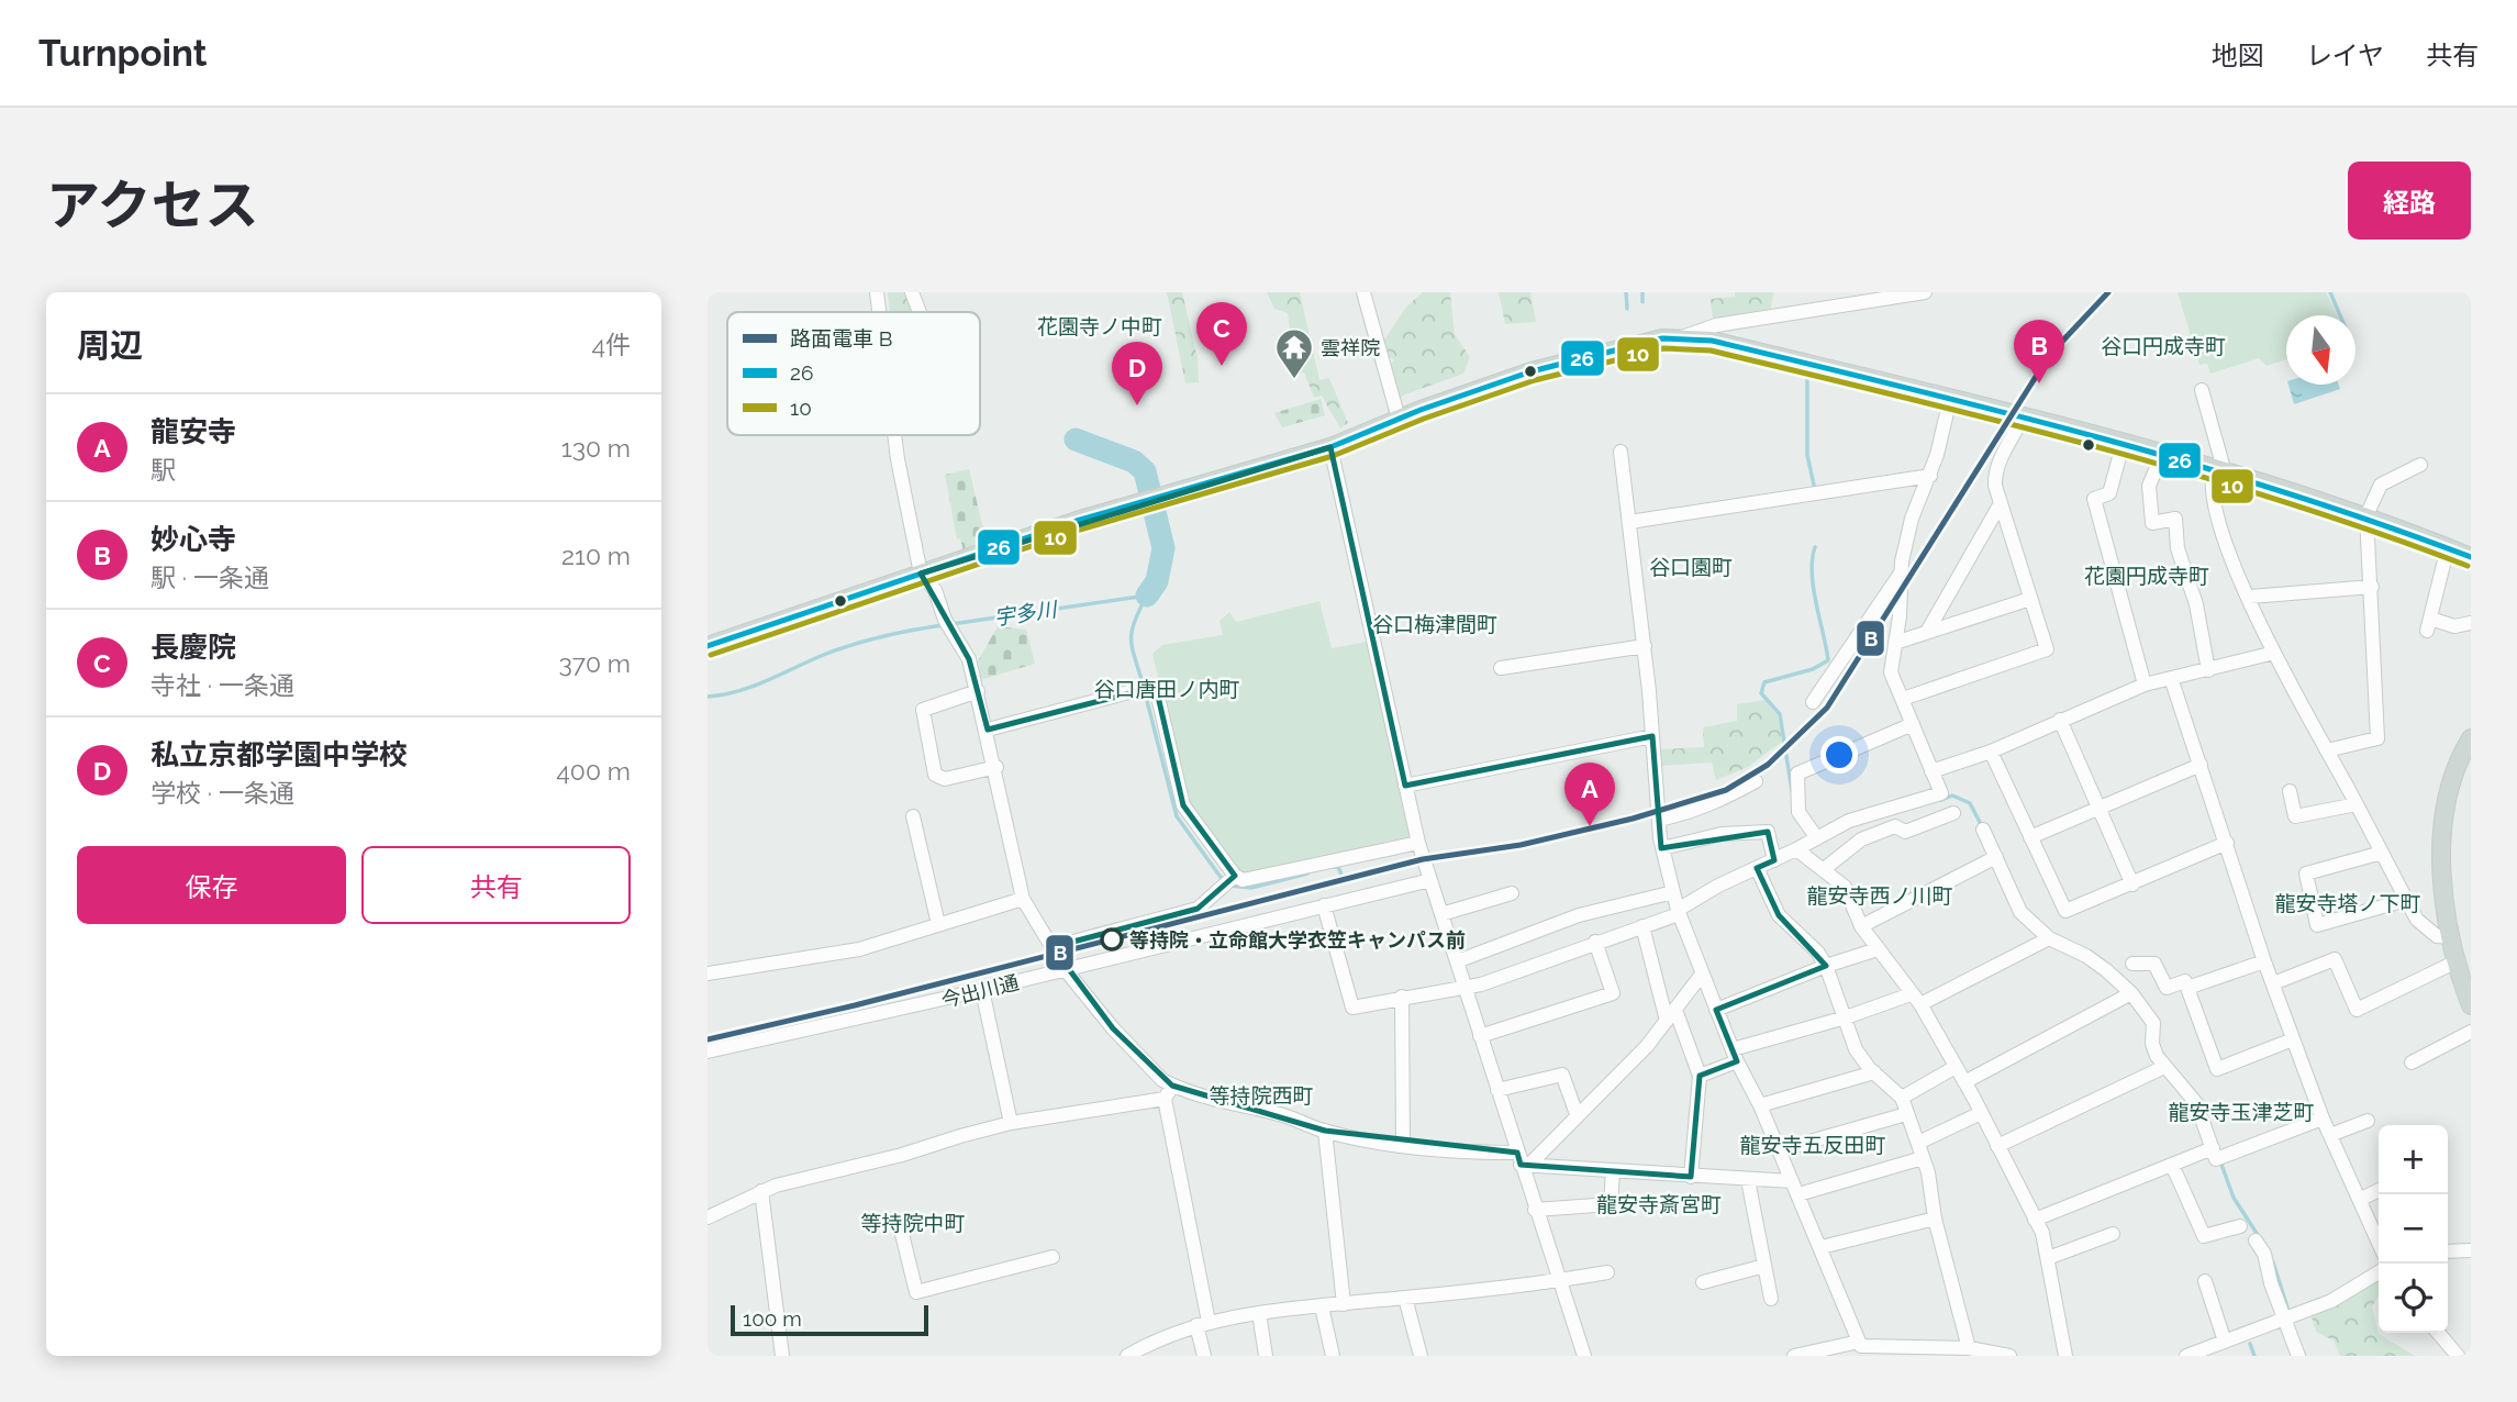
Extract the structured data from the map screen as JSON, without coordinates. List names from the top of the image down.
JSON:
{
  "streets": {
    "street": ["今出川通"]
  },
  "districts": [
    "花園寺ノ中町",
    "谷口円成寺町",
    "谷口園町",
    "花園円成寺町",
    "谷口梅津間町",
    "谷口唐田ノ内町",
    "龍安寺西ノ川町",
    "龍安寺塔ノ下町",
    "等持院西町",
    "龍安寺玉津芝町",
    "龍安寺五反田町",
    "龍安寺斎宮町",
    "等持院中町"
  ],
  "water": ["宇多川"],
  "places": {
    "temple": ["雲祥院"],
    "other": ["等持院・立命館大学衣笠キャンパス前"]
  },
  "lines": ["tram line B", "transit line 26", "transit line 10"],
  "legend": ["路面電車 B", "26", "10"],
  "scale_bar": "100 m",
  "north": "bottom",
  "page": {
    "header": "Turnpoint",
    "nav": ["地図", "レイヤ", "共有"],
    "title": "アクセス",
    "buttons": [
      "経路",
      ["保存", "共有"]
    ],
    "heading": ["周辺", "4件"],
    "pins": [
      "C",
      "B",
      "D",
      "A"
    ],
    "list": [
      {
        "mark": "A",
        "name": "龍安寺",
        "note": "駅",
        "value": "130 m"
      },
      {
        "mark": "B",
        "name": "妙心寺",
        "note": "駅 · 一条通",
        "value": "210 m"
      },
      {
        "mark": "C",
        "name": "長慶院",
        "note": "寺社 · 一条通",
        "value": "370 m"
      },
      {
        "mark": "D",
        "name": "私立京都学園中学校",
        "note": "学校 · 一条通",
        "value": "400 m"
      }
    ],
    "map_buttons": ["+", "−"],
    "scale": "100 m"
  }
}
